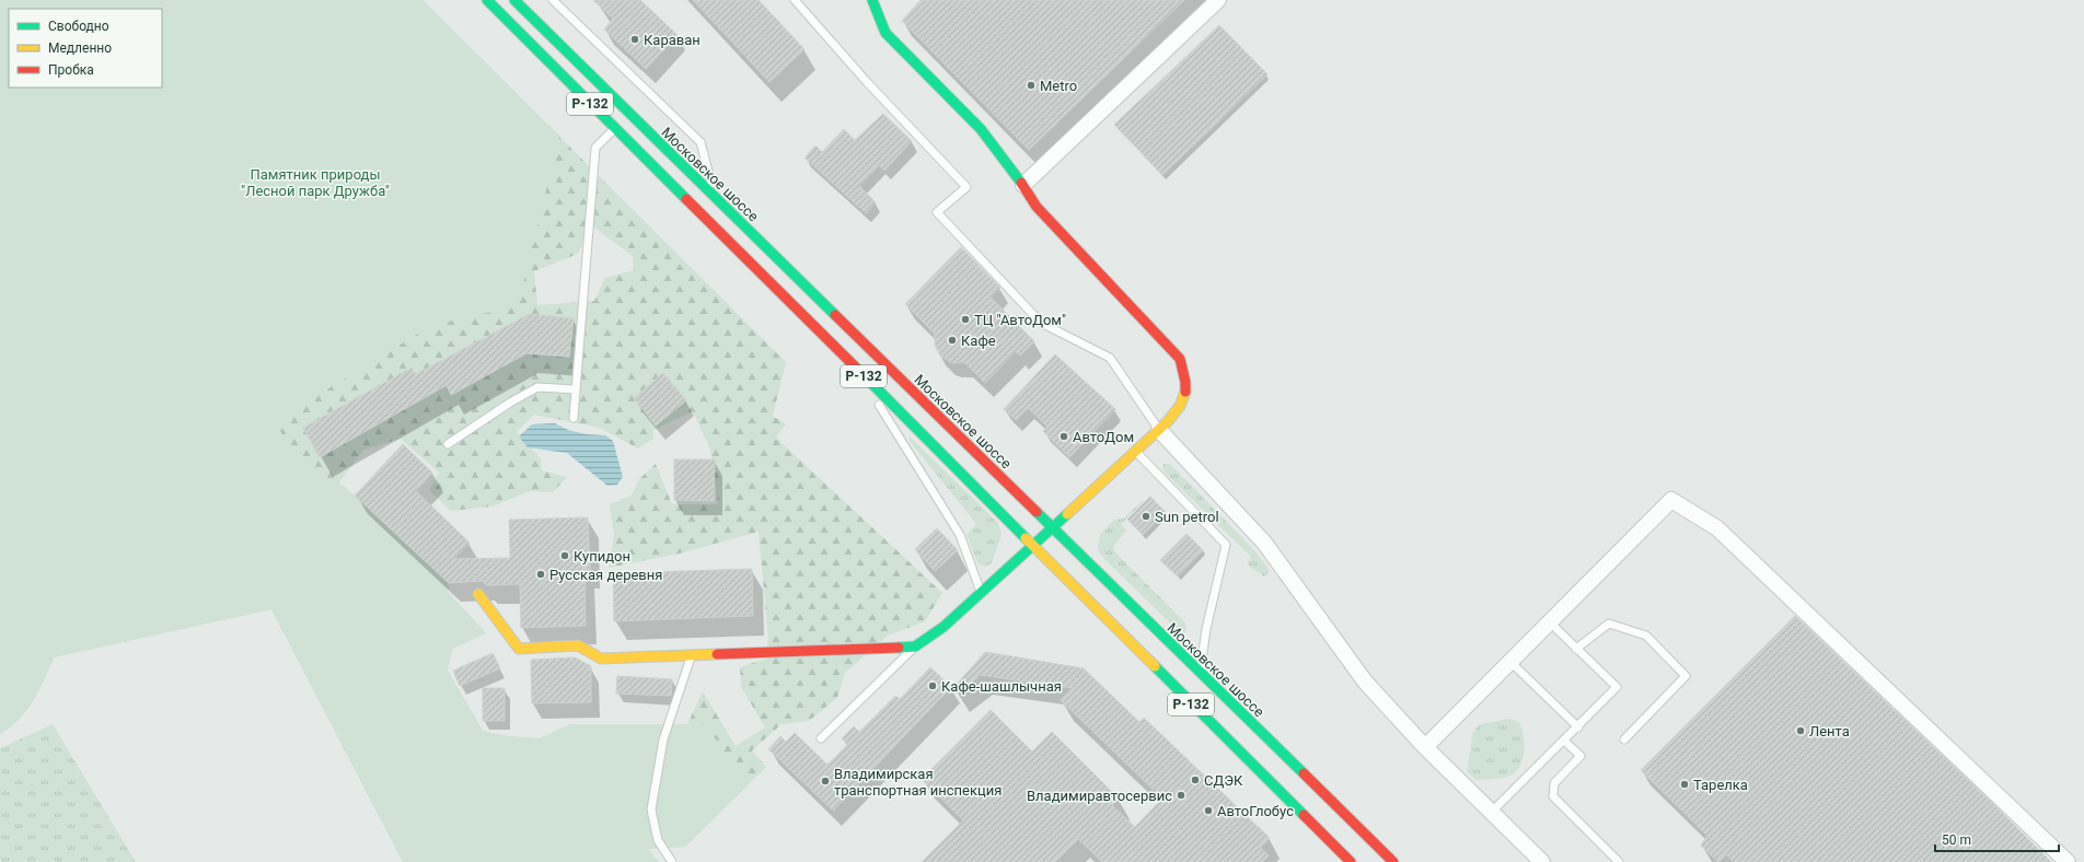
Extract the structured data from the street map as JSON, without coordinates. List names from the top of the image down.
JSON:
{
  "streets": {
    "main road": ["Р-132", "Московское шоссе"]
  },
  "parks": ["Памятник природы \"Лесной парк Дружба\""],
  "places": [
    "Караван",
    "Metro",
    "ТЦ \"АвтоДом\"",
    "Кафе",
    "АвтоДом",
    "Sun petrol",
    "Купидон",
    "Русская деревня",
    "Кафе-шашлычная",
    "Лента",
    "СДЭК",
    "Владимирская транспортная инспекция",
    "Тарелка",
    "Владимиравтосервис",
    "АвтоГлобус"
  ],
  "legend": ["Свободно", "Медленно", "Пробка"],
  "scale_bar": "50 m"
}
